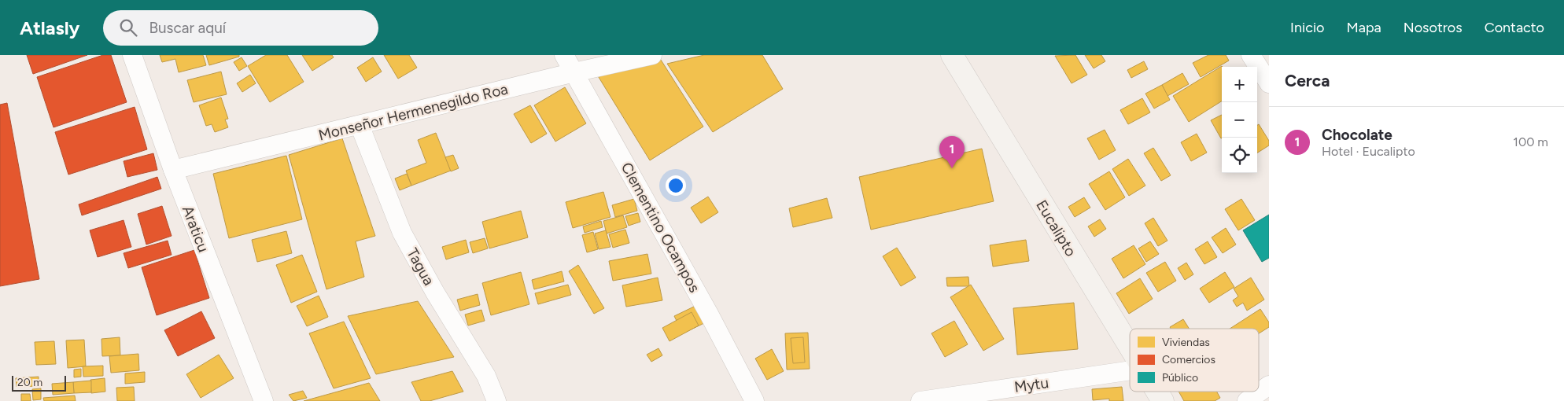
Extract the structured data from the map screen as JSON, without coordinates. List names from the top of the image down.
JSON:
{
  "streets": {
    "street": [
      "Monseñor Hermenegildo Roa",
      "Clementino Ocampos",
      "Eucalipto",
      "Araticu",
      "Tagua",
      "Mytu"
    ]
  },
  "crossings": [
    ["Monseñor Hermenegildo Roa", "Clementino Ocampos"],
    ["Monseñor Hermenegildo Roa", "Araticu"],
    ["Monseñor Hermenegildo Roa", "Tagua"]
  ],
  "legend": ["Viviendas", "Comercios", "Público"],
  "scale_bar": "20 m",
  "page": {
    "header": "Atlasly",
    "search": "Buscar aquí",
    "nav": [
      "Inicio",
      "Mapa",
      "Nosotros",
      "Contacto"
    ],
    "heading": "Cerca",
    "map_buttons": ["+", "−"],
    "list": [
      {
        "mark": "1",
        "name": "Chocolate",
        "note": "Hotel · Eucalipto",
        "value": "100 m"
      }
    ],
    "pins": "1",
    "scale": "20 m"
  }
}
